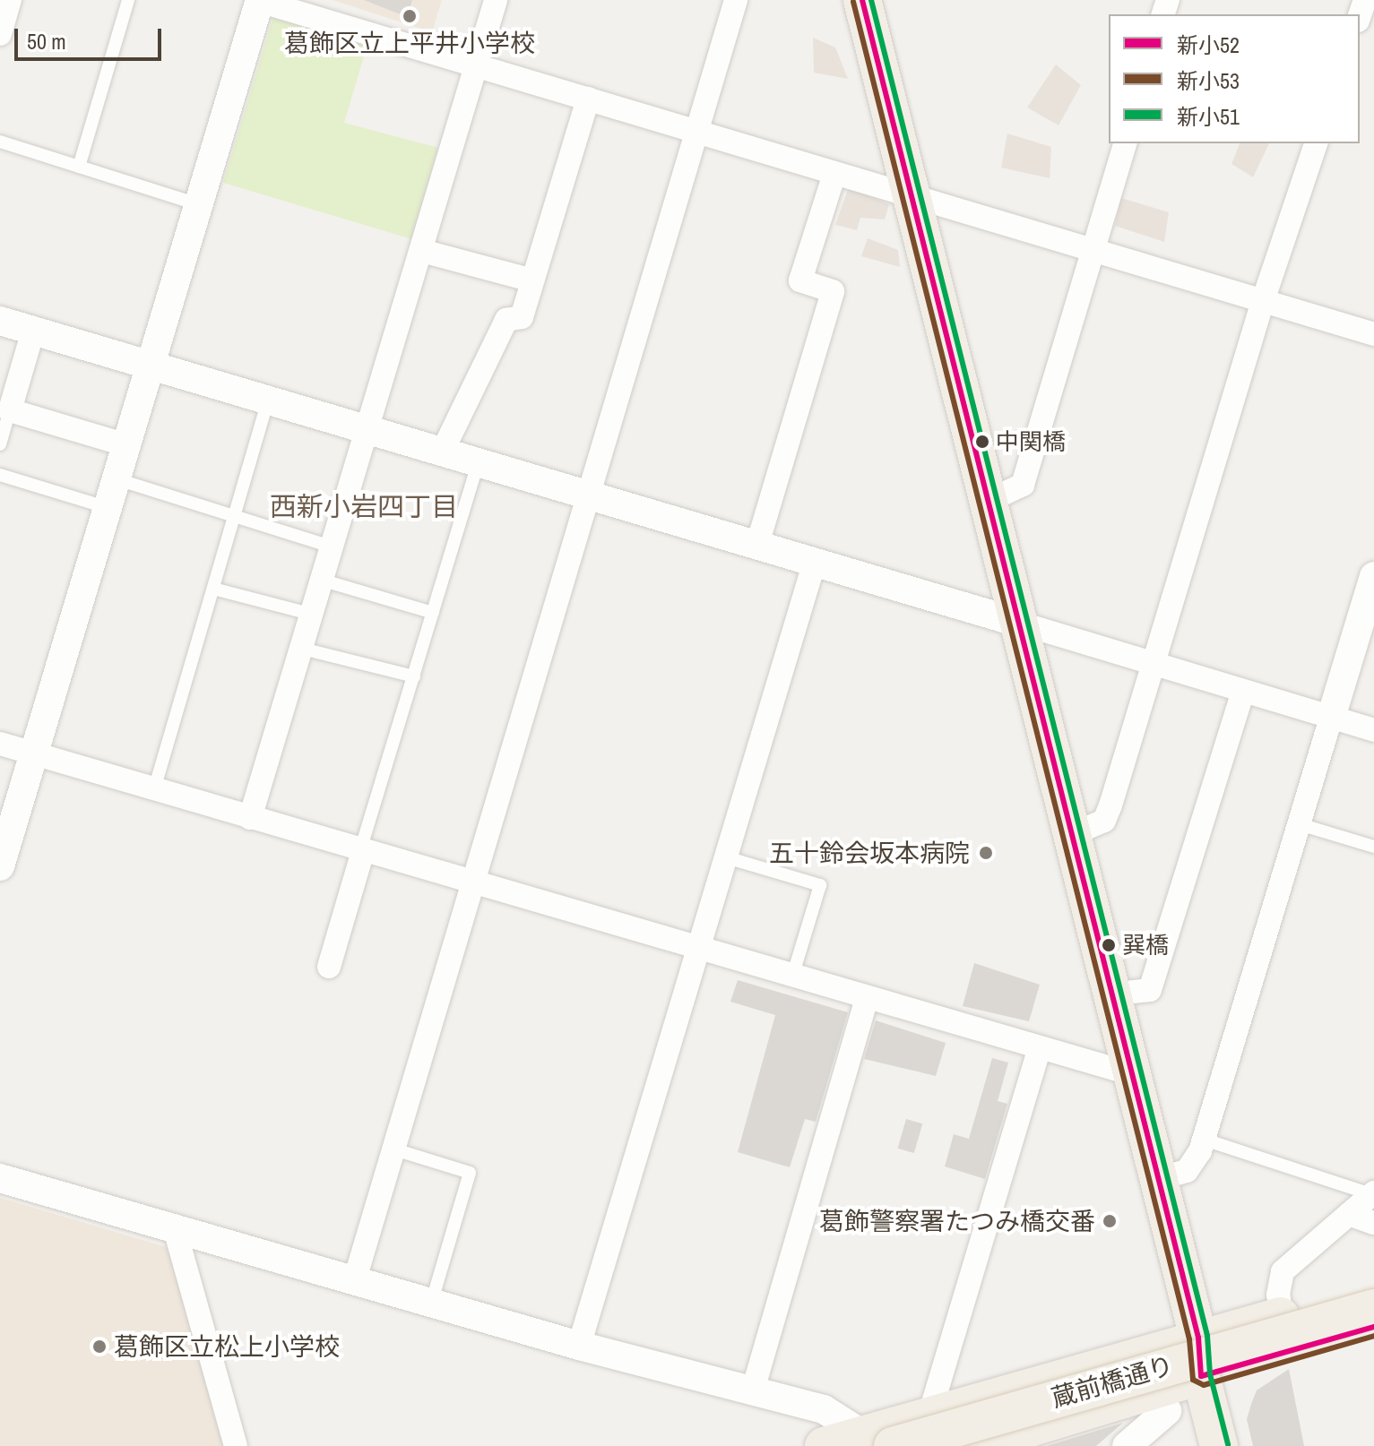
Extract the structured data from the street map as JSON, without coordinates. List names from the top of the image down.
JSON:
{
  "streets": {
    "main road": ["蔵前橋通り"]
  },
  "districts": ["西新小岩四丁目"],
  "places": [
    "葛飾区立上平井小学校",
    "中関橋",
    "五十鈴会坂本病院",
    "巽橋",
    "葛飾警察署たつみ橋交番",
    "葛飾区立松上小学校"
  ],
  "lines": ["transit line 新小52", "transit line 新小51", "transit line 新小53"],
  "legend": ["新小52", "新小53", "新小51"],
  "scale_bar": "50 m"
}
